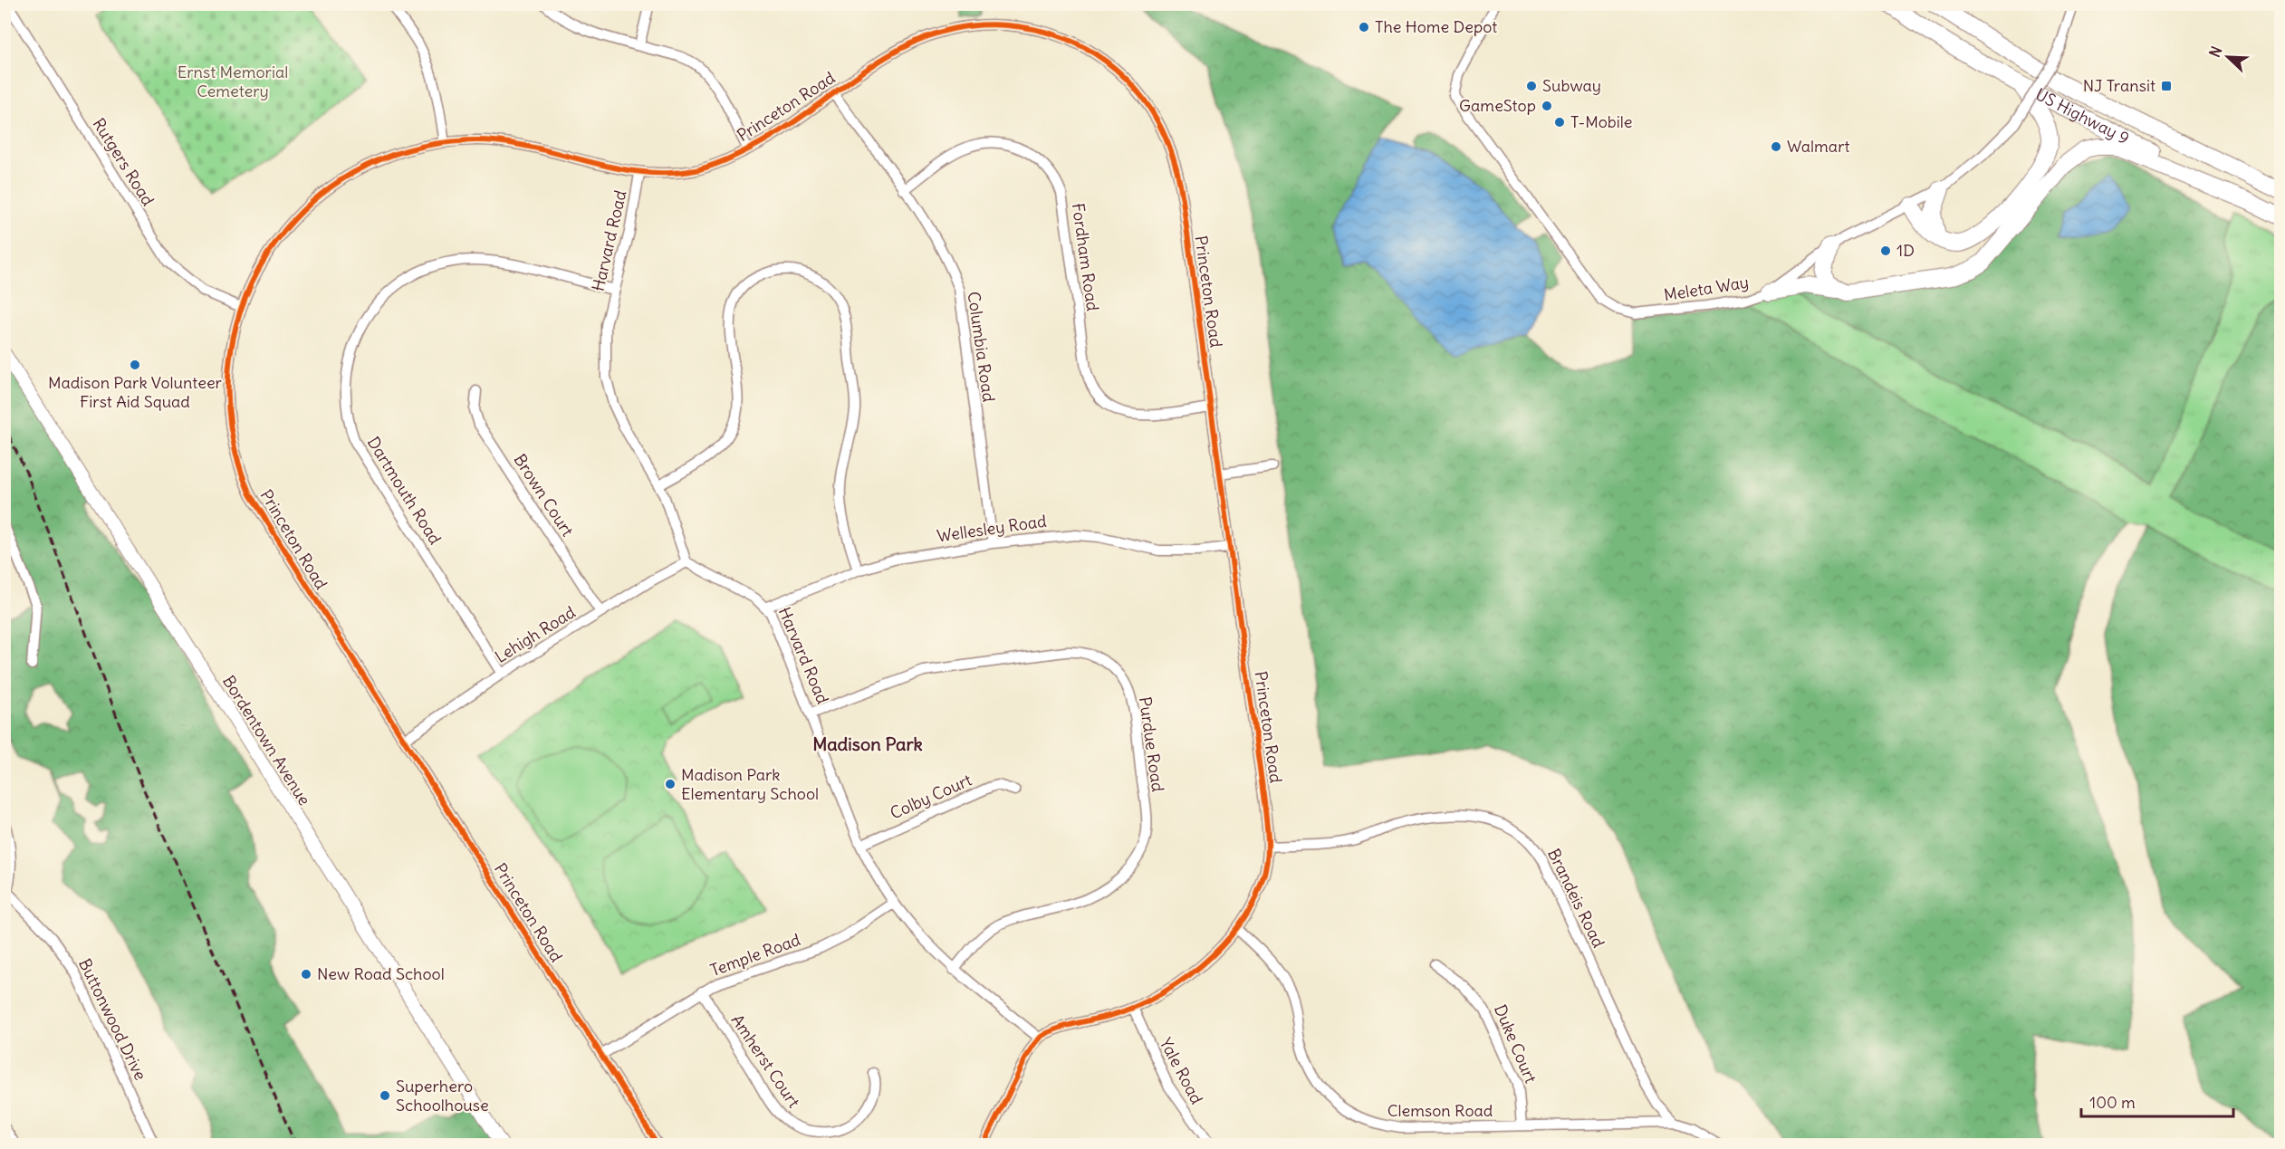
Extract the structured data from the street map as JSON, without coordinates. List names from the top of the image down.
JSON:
{
  "streets": {
    "highway": ["US Highway 9"],
    "street": [
      "Princeton Road",
      "Rutgers Road",
      "Harvard Road",
      "Fordham Road",
      "Meleta Way",
      "Columbia Road",
      "Dartmouth Road",
      "Brown Court",
      "Wellesley Road",
      "Lehigh Road",
      "Bordentown Avenue",
      "Purdue Road",
      "Colby Court",
      "Brandeis Road",
      "Temple Road",
      "Buttonwood Drive",
      "Duke Court",
      "Amherst Court",
      "Yale Road",
      "Clemson Road"
    ]
  },
  "crossings": [
    ["Princeton Road", "Rutgers Road"],
    ["Princeton Road", "Harvard Road"],
    ["Princeton Road", "Fordham Road"],
    ["Princeton Road", "Columbia Road"],
    ["Princeton Road", "Wellesley Road"],
    ["Princeton Road", "Lehigh Road"],
    ["Princeton Road", "Brandeis Road"],
    ["Princeton Road", "Temple Road"],
    ["Princeton Road", "Yale Road"],
    ["Princeton Road", "Clemson Road"],
    ["Harvard Road", "Dartmouth Road"],
    ["Harvard Road", "Wellesley Road"],
    ["Harvard Road", "Lehigh Road"],
    ["Harvard Road", "Purdue Road"],
    ["Harvard Road", "Colby Court"],
    ["Harvard Road", "Temple Road"],
    ["Fordham Road", "Columbia Road"],
    ["Columbia Road", "Wellesley Road"],
    ["Dartmouth Road", "Lehigh Road"],
    ["Brown Court", "Lehigh Road"],
    ["Brandeis Road", "Clemson Road"],
    ["Temple Road", "Amherst Court"],
    ["Duke Court", "Clemson Road"]
  ],
  "districts": ["Madison Park"],
  "parks": ["Ernst Memorial Cemetery"],
  "places": {
    "other": [
      "The Home Depot",
      "Subway",
      "GameStop",
      "T-Mobile",
      "Walmart",
      "1D",
      "Madison Park Volunteer First Aid Squad",
      "Madison Park Elementary School",
      "New Road School",
      "Superhero Schoolhouse"
    ],
    "transit": ["NJ Transit"]
  },
  "scale_bar": "100 m",
  "north": "top left"
}
